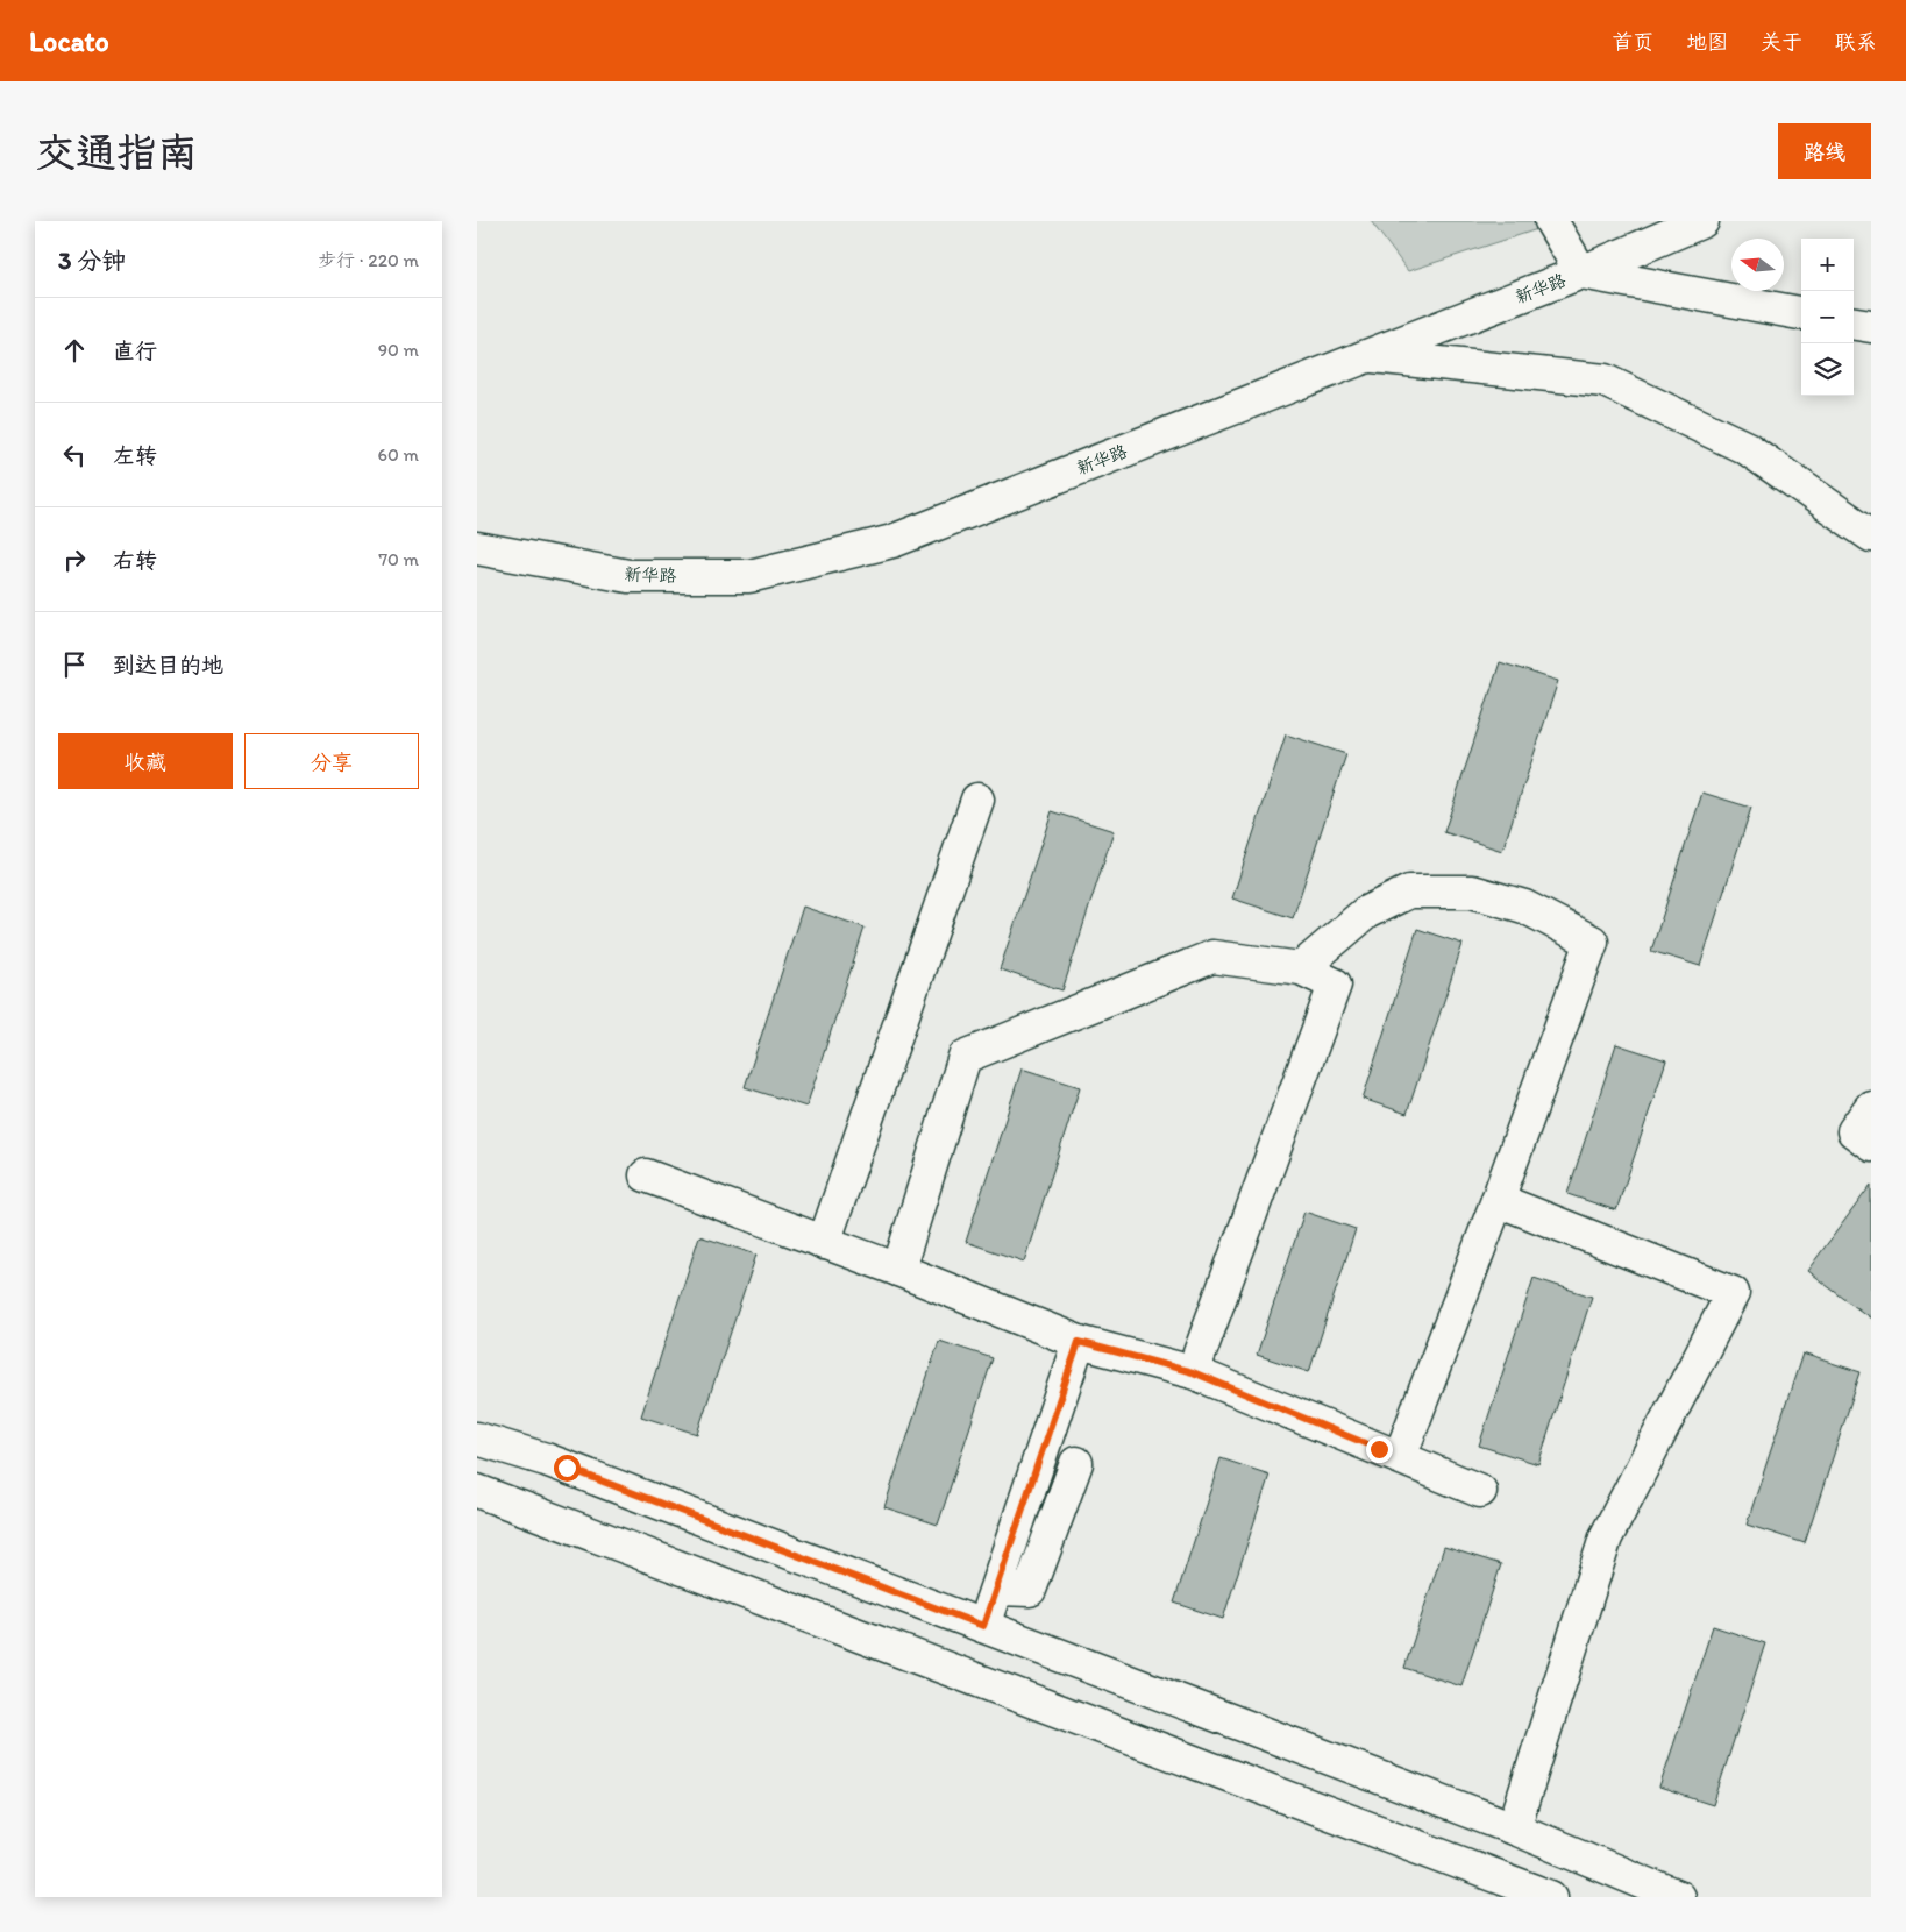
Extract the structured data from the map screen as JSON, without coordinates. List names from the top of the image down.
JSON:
{
  "streets": {
    "street": ["新华路"]
  },
  "north": "left",
  "page": {
    "header": "Locato",
    "nav": [
      "首页",
      "地图",
      "关于",
      "联系"
    ],
    "buttons": [
      "路线",
      ["收藏", "分享"]
    ],
    "title": "交通指南",
    "heading": ["3 分钟", "步行 · 220 m"],
    "map_buttons": ["+", "−"],
    "list": [
      ["直行", "90 m"],
      ["左转", "60 m"],
      ["右转", "70 m"],
      "到达目的地"
    ]
  }
}
